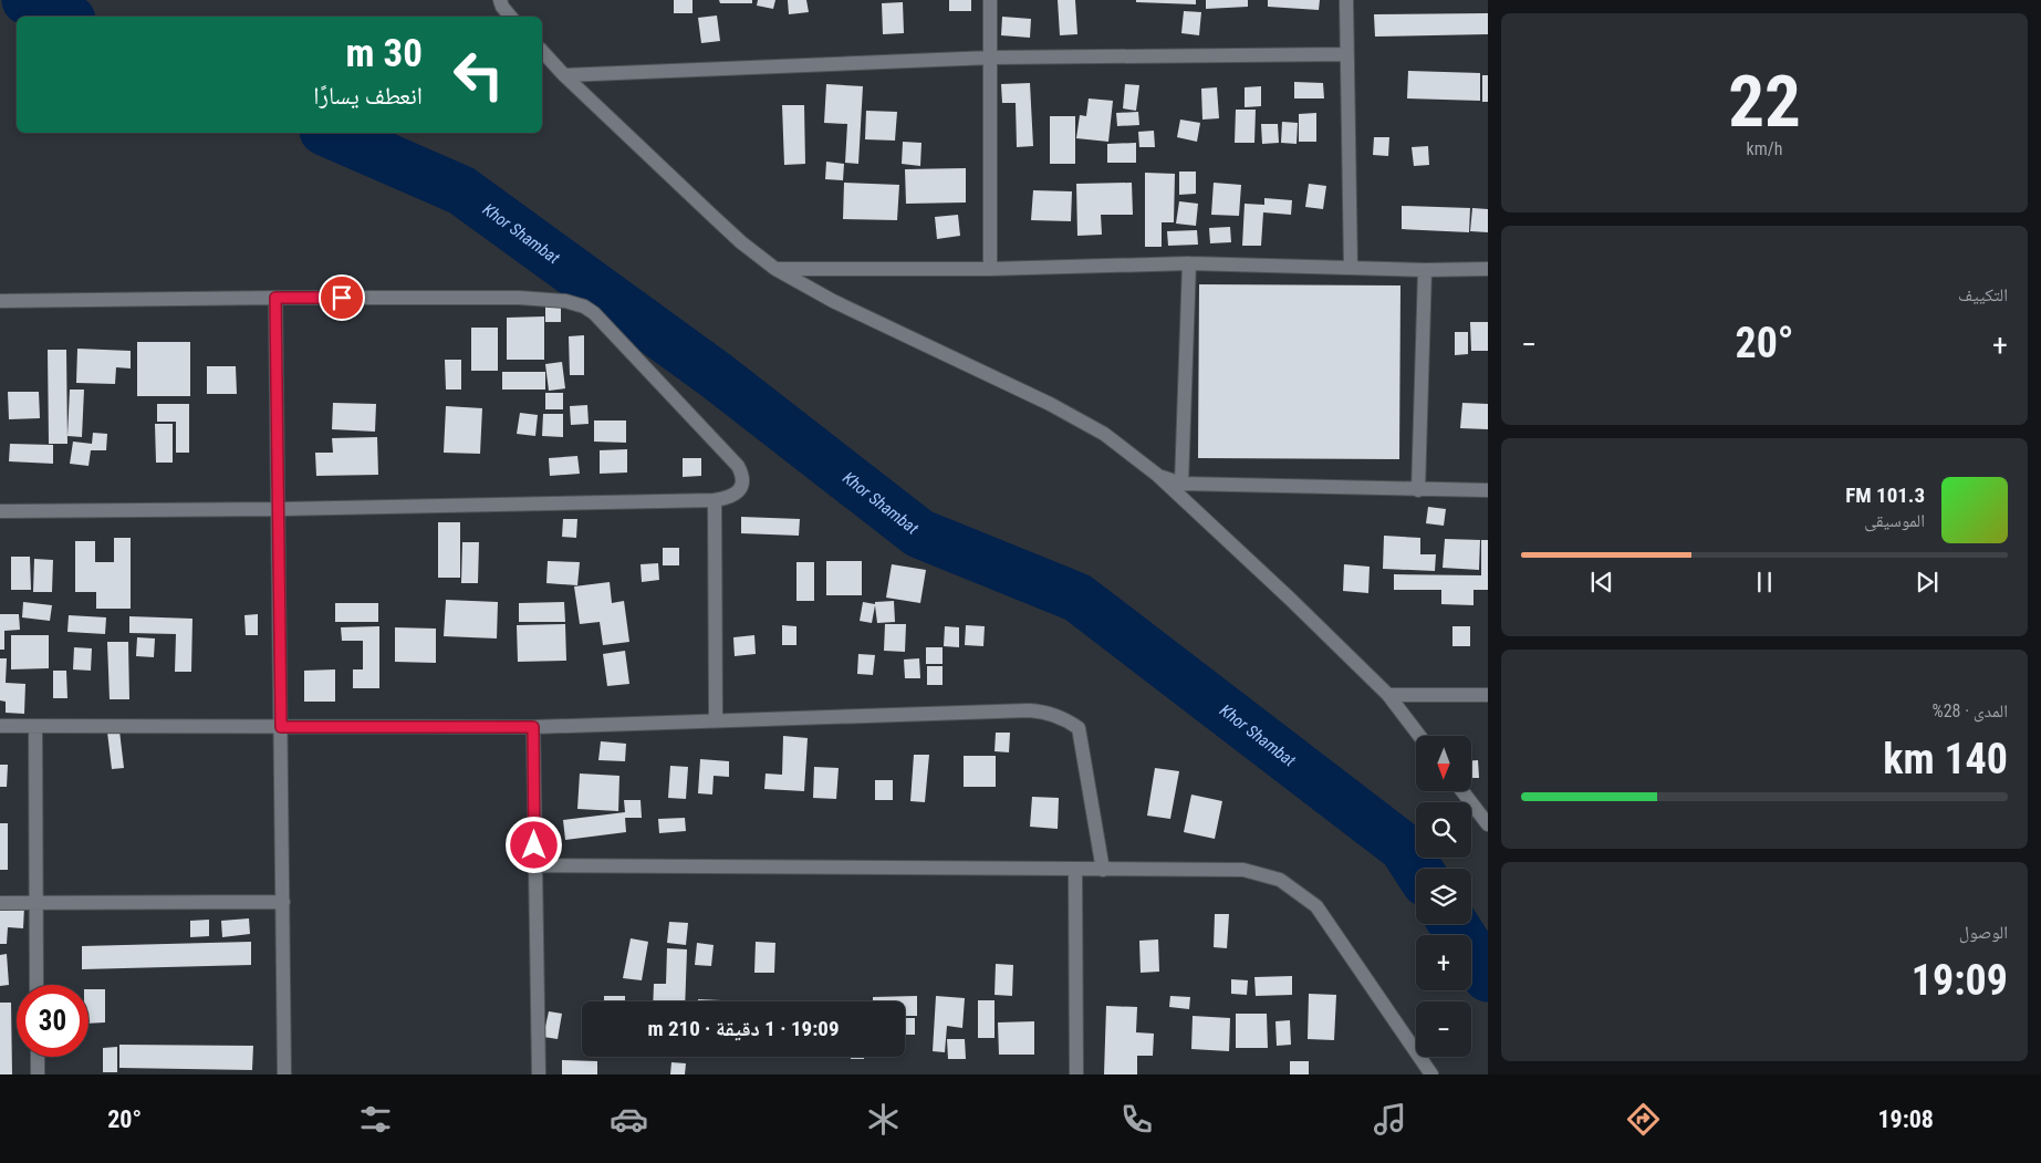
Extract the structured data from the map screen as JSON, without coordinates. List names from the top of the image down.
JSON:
{
  "water": ["Khor Shambat"],
  "north": "bottom",
  "page": {
    "tile": [
      ["22", "km/h"],
      "التكييف",
      ["المدى · 28%", "140 km"],
      ["الوصول", "19:09"]
    ],
    "turn": ["30 m", "انعطف يسارًا"],
    "heat": ["−", "20°", "+"],
    "song": ["101.3 FM", "الموسيقى"],
    "map_buttons": ["+", "−"],
    "limit": "30",
    "trip": "19:09 · 1 دقيقة · 210 m",
    "tabs": ["19:08", "20°"]
  }
}
